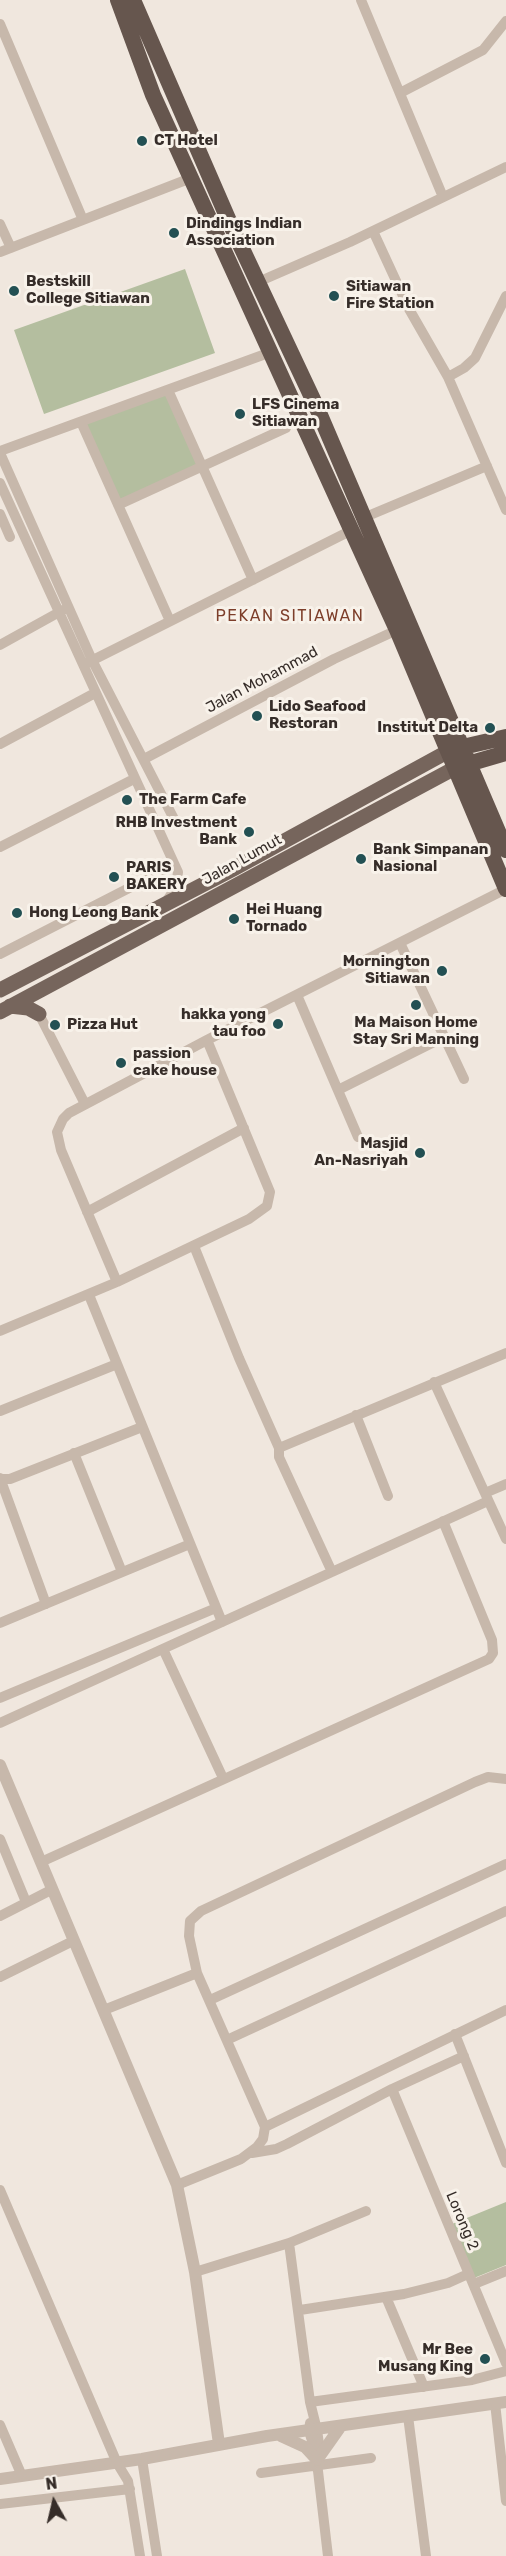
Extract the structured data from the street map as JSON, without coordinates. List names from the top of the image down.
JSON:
{
  "streets": {
    "highway": ["Jalan Lumut"],
    "street": ["Jalan Mohammad", "Lorong 2"]
  },
  "districts": ["PEKAN SITIAWAN"],
  "places": [
    "CT Hotel",
    "Dindings Indian Association",
    "Bestskill College Sitiawan",
    "Sitiawan Fire Station",
    "LFS Cinema Sitiawan",
    "Lido Seafood Restoran",
    "Institut Delta",
    "The Farm Cafe",
    "RHB Investment Bank",
    "Bank Simpanan Nasional",
    "PARIS BAKERY",
    "Hong Leong Bank",
    "Hei Huang Tornado",
    "Mornington Sitiawan",
    "Ma Maison Home Stay Sri Manning",
    "hakka yong tau foo",
    "Pizza Hut",
    "passion cake house",
    "Masjid An-Nasriyah",
    "Mr Bee Musang King"
  ],
  "north": "top"
}
